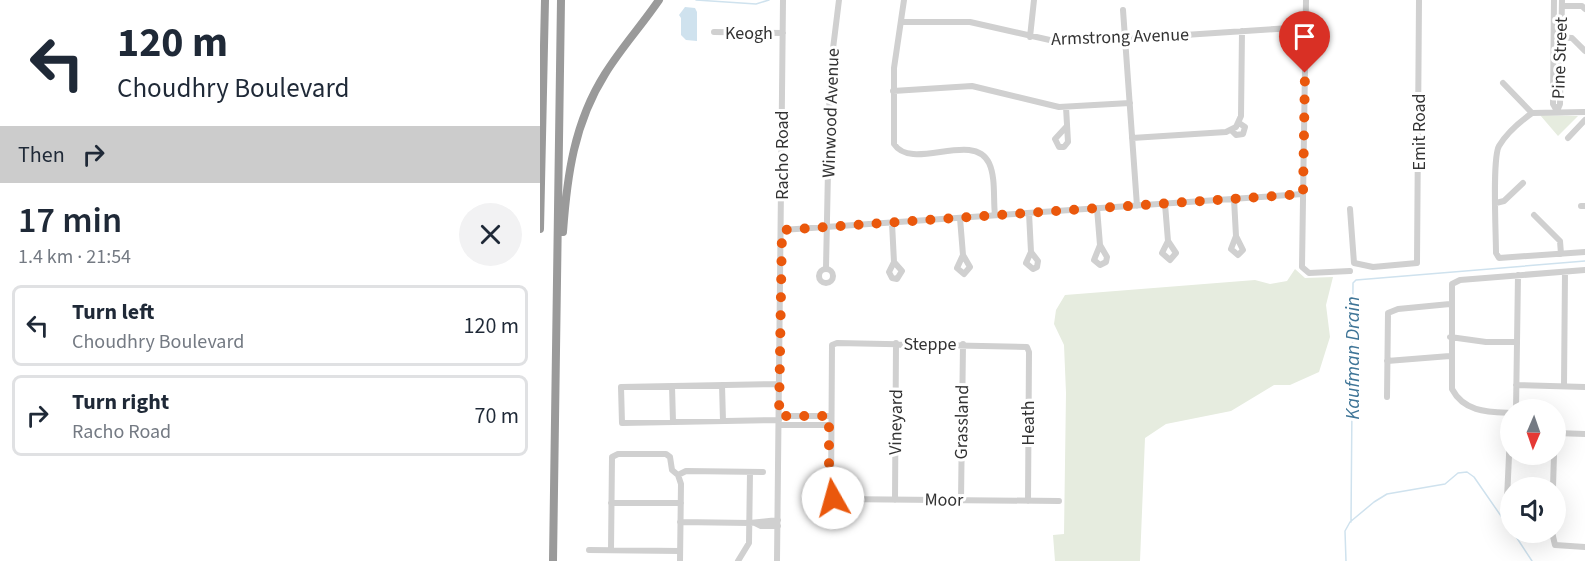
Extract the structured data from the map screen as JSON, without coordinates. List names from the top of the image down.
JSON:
{
  "streets": {
    "street": [
      "Keogh",
      "Armstrong Avenue",
      "Pine Street",
      "Winwood Avenue",
      "Emit Road",
      "Racho Road",
      "Steppe",
      "Vineyard",
      "Grassland",
      "Heath",
      "Moor"
    ]
  },
  "crossings": [
    ["Keogh", "Racho Road"],
    ["Steppe", "Vineyard"],
    ["Steppe", "Grassland"],
    ["Steppe", "Heath"],
    ["Vineyard", "Moor"],
    ["Grassland", "Moor"],
    ["Heath", "Moor"]
  ],
  "water": ["Kaufman Drain"],
  "north": "bottom",
  "page": {
    "turn": ["120 m", "Choudhry Boulevard"],
    "then": "Then",
    "heading": ["17 min", "1.4 km · 21:54"],
    "list": [
      {
        "name": "Turn left",
        "note": "Choudhry Boulevard",
        "value": "120 m"
      },
      {
        "name": "Turn right",
        "note": "Racho Road",
        "value": "70 m"
      }
    ]
  }
}
